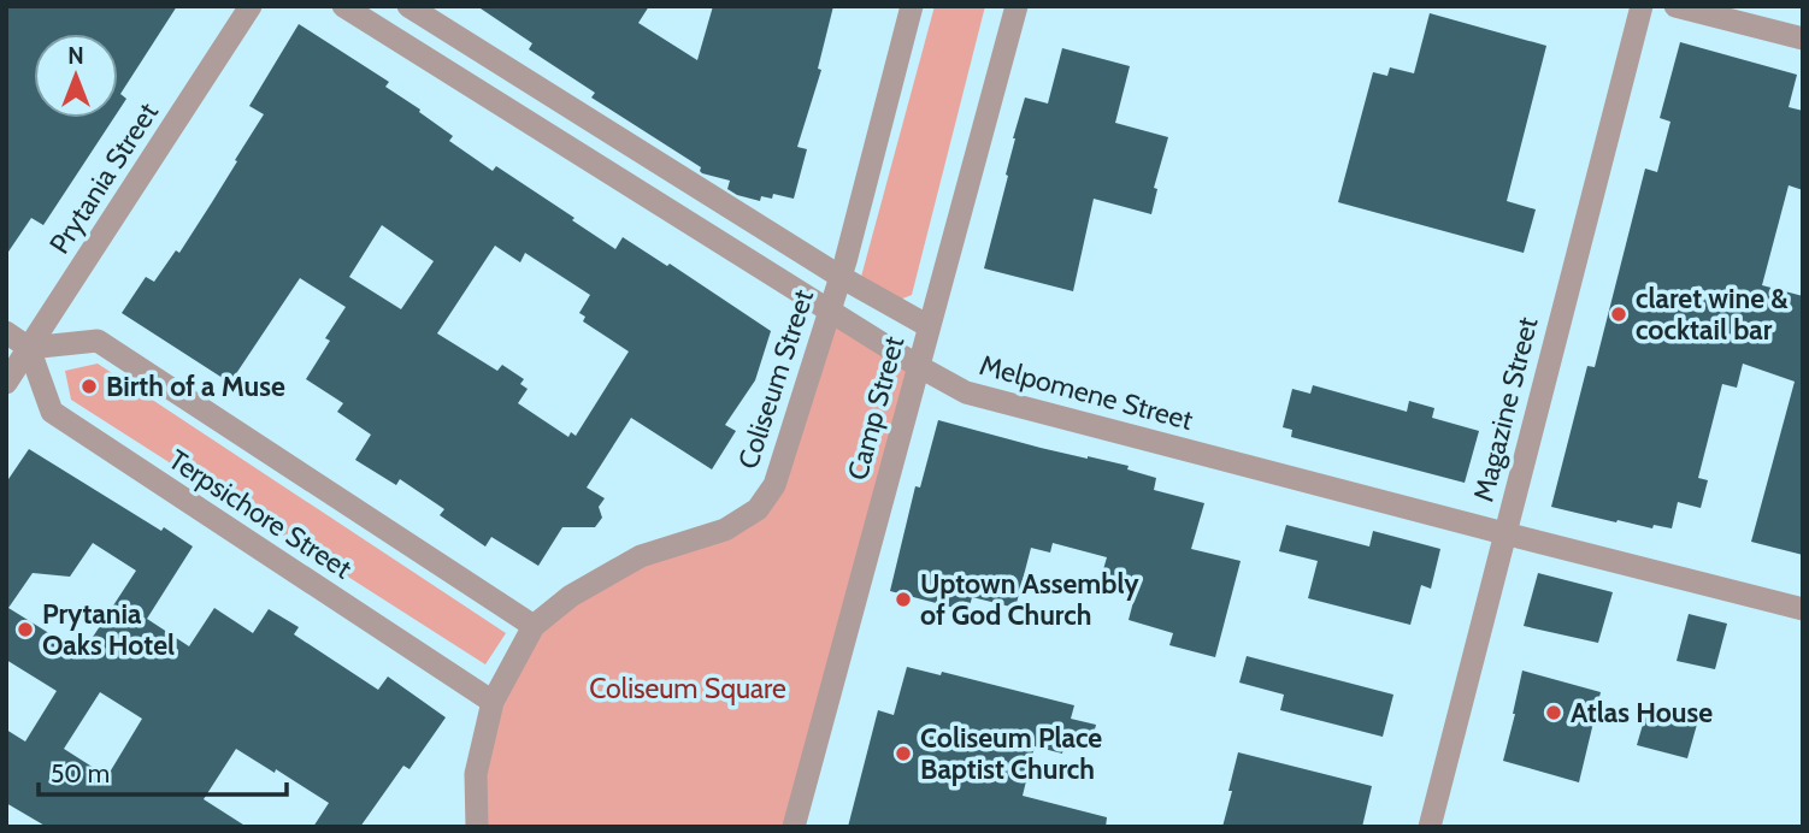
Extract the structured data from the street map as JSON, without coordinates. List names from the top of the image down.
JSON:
{
  "streets": {
    "street": [
      "Prytania Street",
      "Coliseum Street",
      "Melpomene Street",
      "Camp Street",
      "Magazine Street",
      "Terpsichore Street"
    ]
  },
  "crossings": [
    ["Prytania Street", "Terpsichore Street"],
    ["Coliseum Street", "Melpomene Street"],
    ["Coliseum Street", "Terpsichore Street"],
    ["Melpomene Street", "Camp Street"],
    ["Melpomene Street", "Magazine Street"]
  ],
  "parks": ["Coliseum Square"],
  "places": [
    "claret wine & cocktail bar",
    "Birth of a Muse",
    "Uptown Assembly of God Church",
    "Prytania Oaks Hotel",
    "Atlas House",
    "Coliseum Place Baptist Church"
  ],
  "scale_bar": "50 m",
  "north": "top"
}
